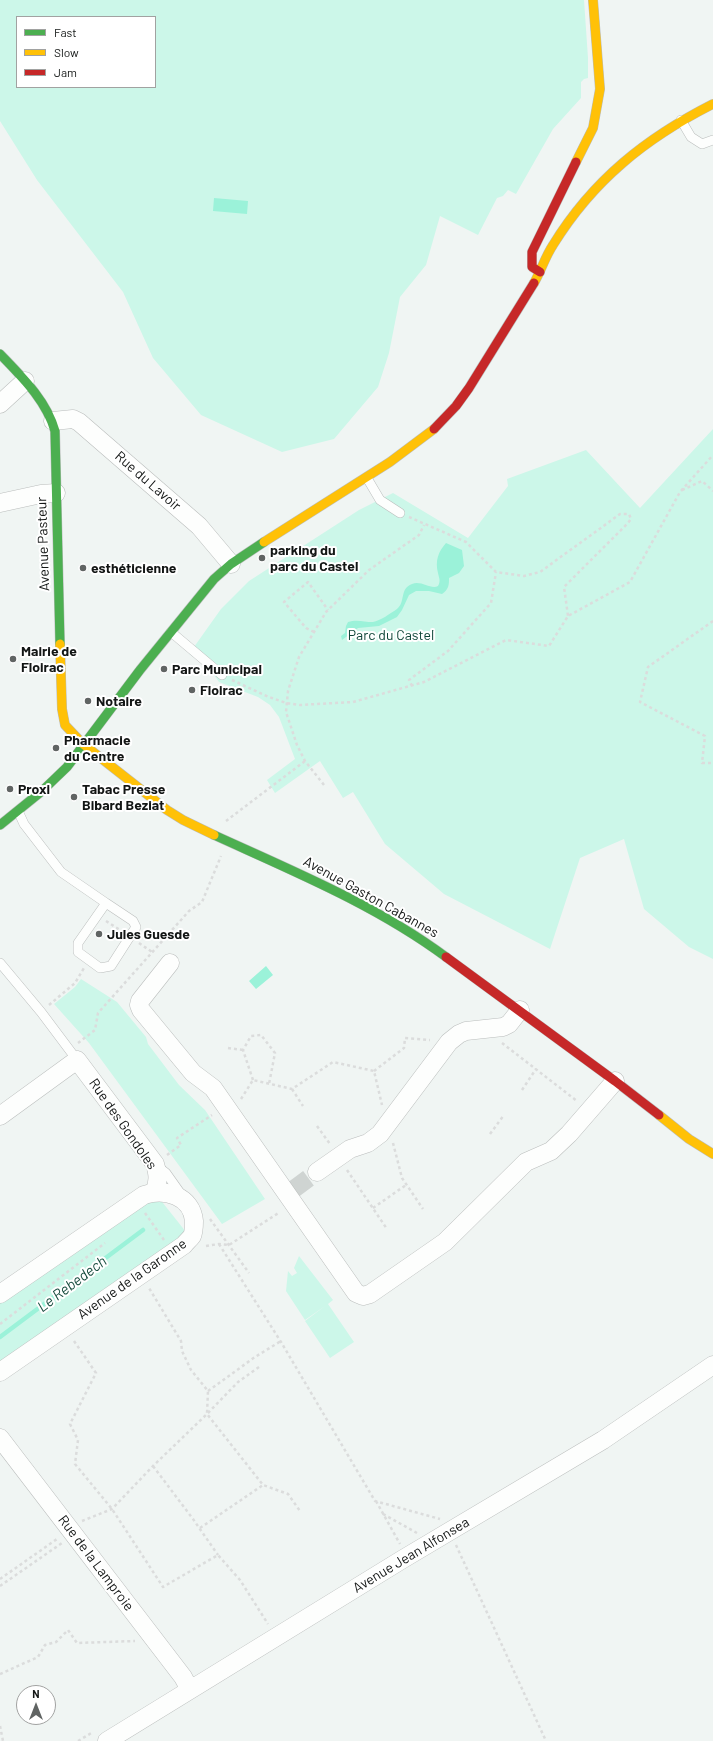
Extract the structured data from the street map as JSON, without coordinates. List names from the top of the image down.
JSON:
{
  "streets": {
    "street": [
      "Rue du Lavoir",
      "Avenue Pasteur",
      "Avenue Gaston Cabannes",
      "Rue des Gondoles",
      "Avenue de la Garonne",
      "Avenue Jean Alfonsea",
      "Rue de la Lamproie"
    ]
  },
  "crossings": [
    ["Rue du Lavoir", "Avenue Pasteur"],
    ["Avenue Pasteur", "Avenue Gaston Cabannes"],
    ["Avenue Jean Alfonsea", "Rue de la Lamproie"]
  ],
  "water": ["Le Rebedech"],
  "parks": ["Parc du Castel"],
  "places": [
    "parking du parc du Castel",
    "esthéticienne",
    "Mairie de Floirac",
    "Parc Municipal",
    "Floirac",
    "Notaire",
    "Pharmacie du Centre",
    "Proxi",
    "Tabac Presse Bibard Beziat",
    "Jules Guesde"
  ],
  "legend": ["Fast", "Slow", "Jam"],
  "north": "top"
}
